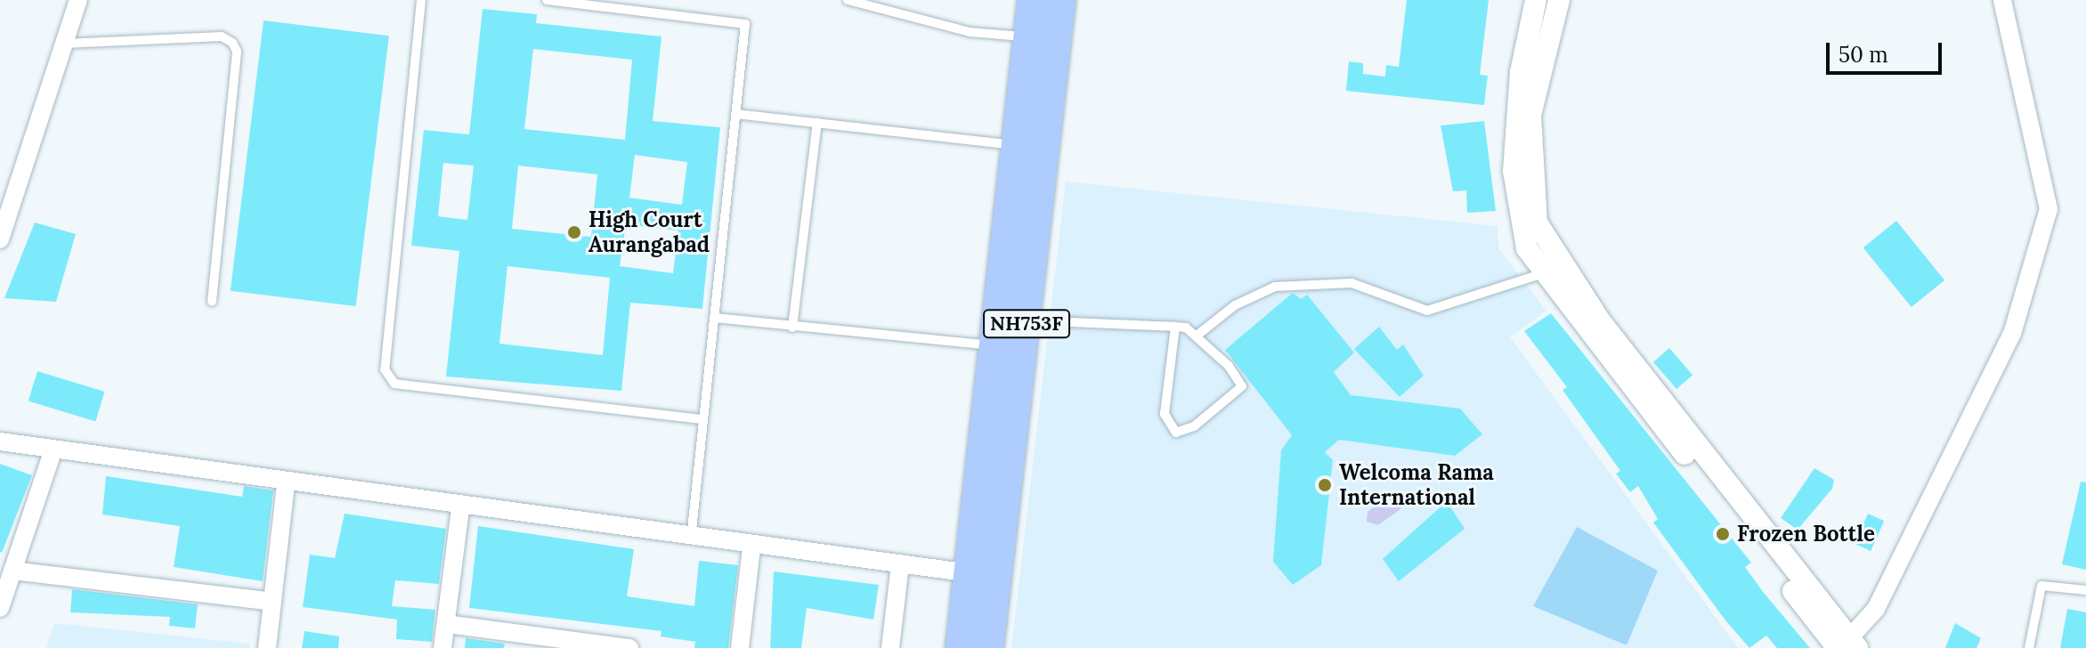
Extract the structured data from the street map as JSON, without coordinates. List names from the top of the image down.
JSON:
{
  "streets": {
    "highway": ["NH753F"]
  },
  "places": ["High Court Aurangabad", "Welcoma Rama International", "Frozen Bottle"],
  "scale_bar": "50 m"
}
